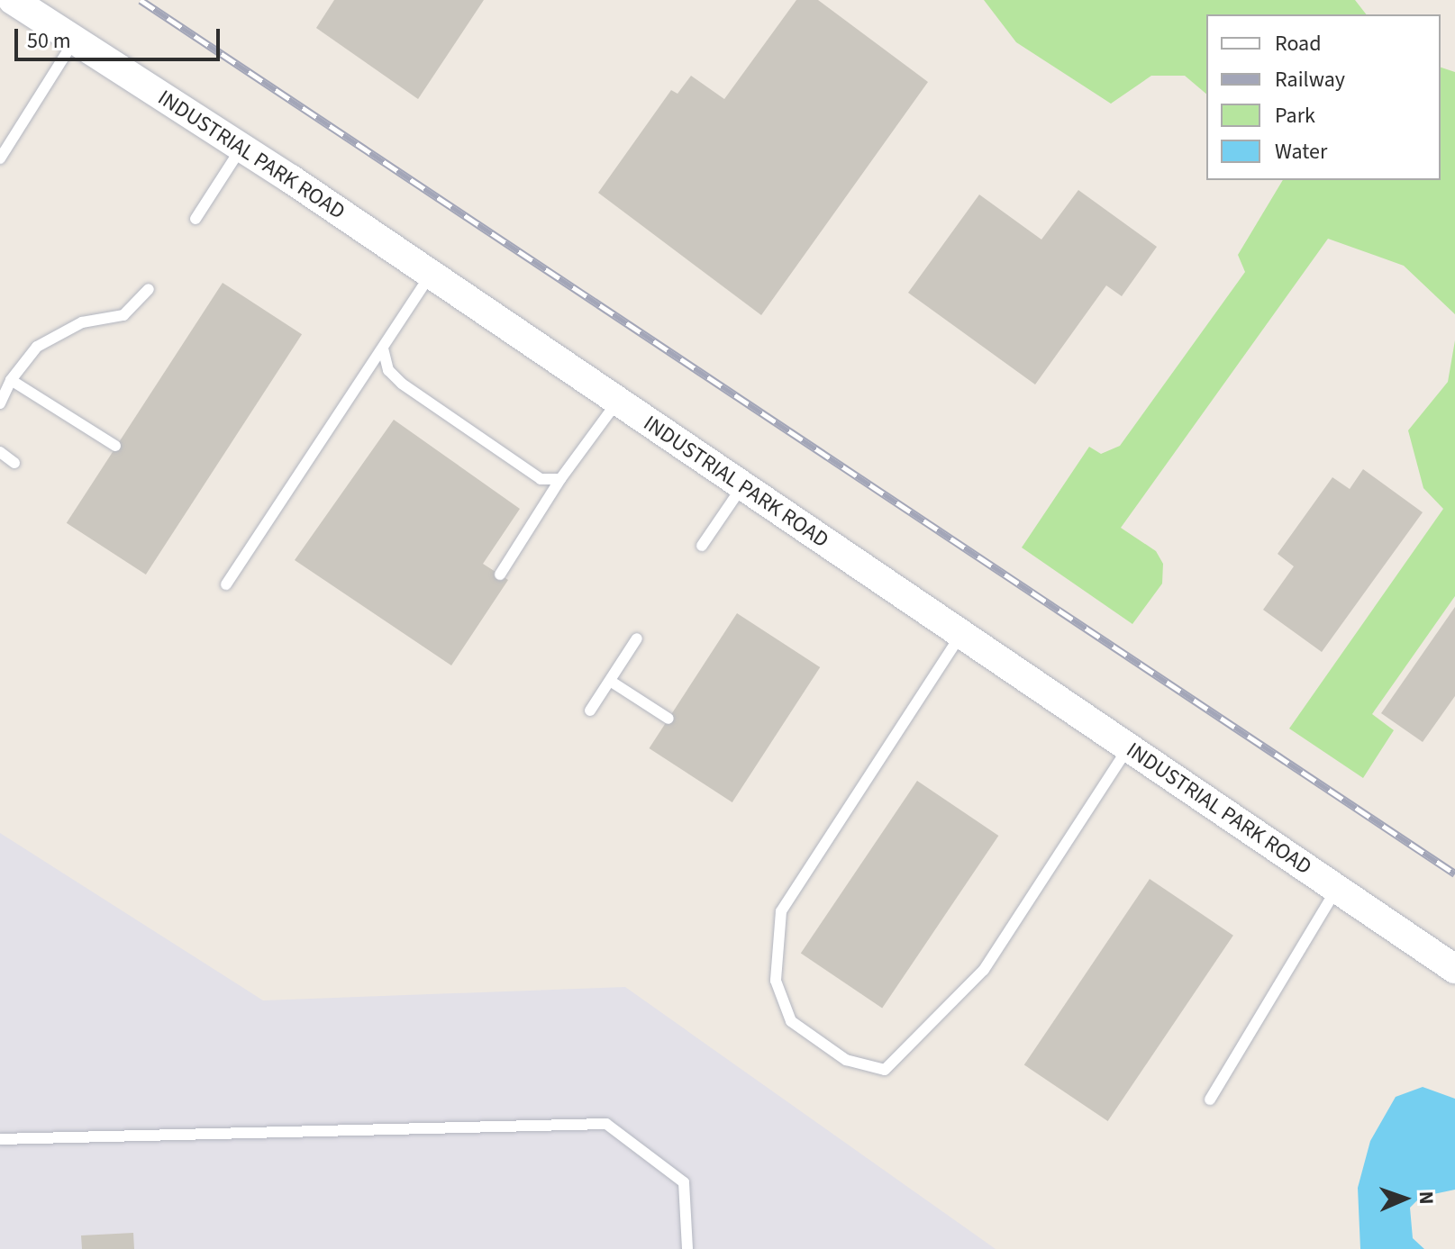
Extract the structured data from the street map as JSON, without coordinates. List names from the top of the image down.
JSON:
{
  "streets": {
    "street": ["INDUSTRIAL PARK ROAD"]
  },
  "legend": [
    "Road",
    "Railway",
    "Park",
    "Water"
  ],
  "scale_bar": "50 m",
  "north": "right"
}
